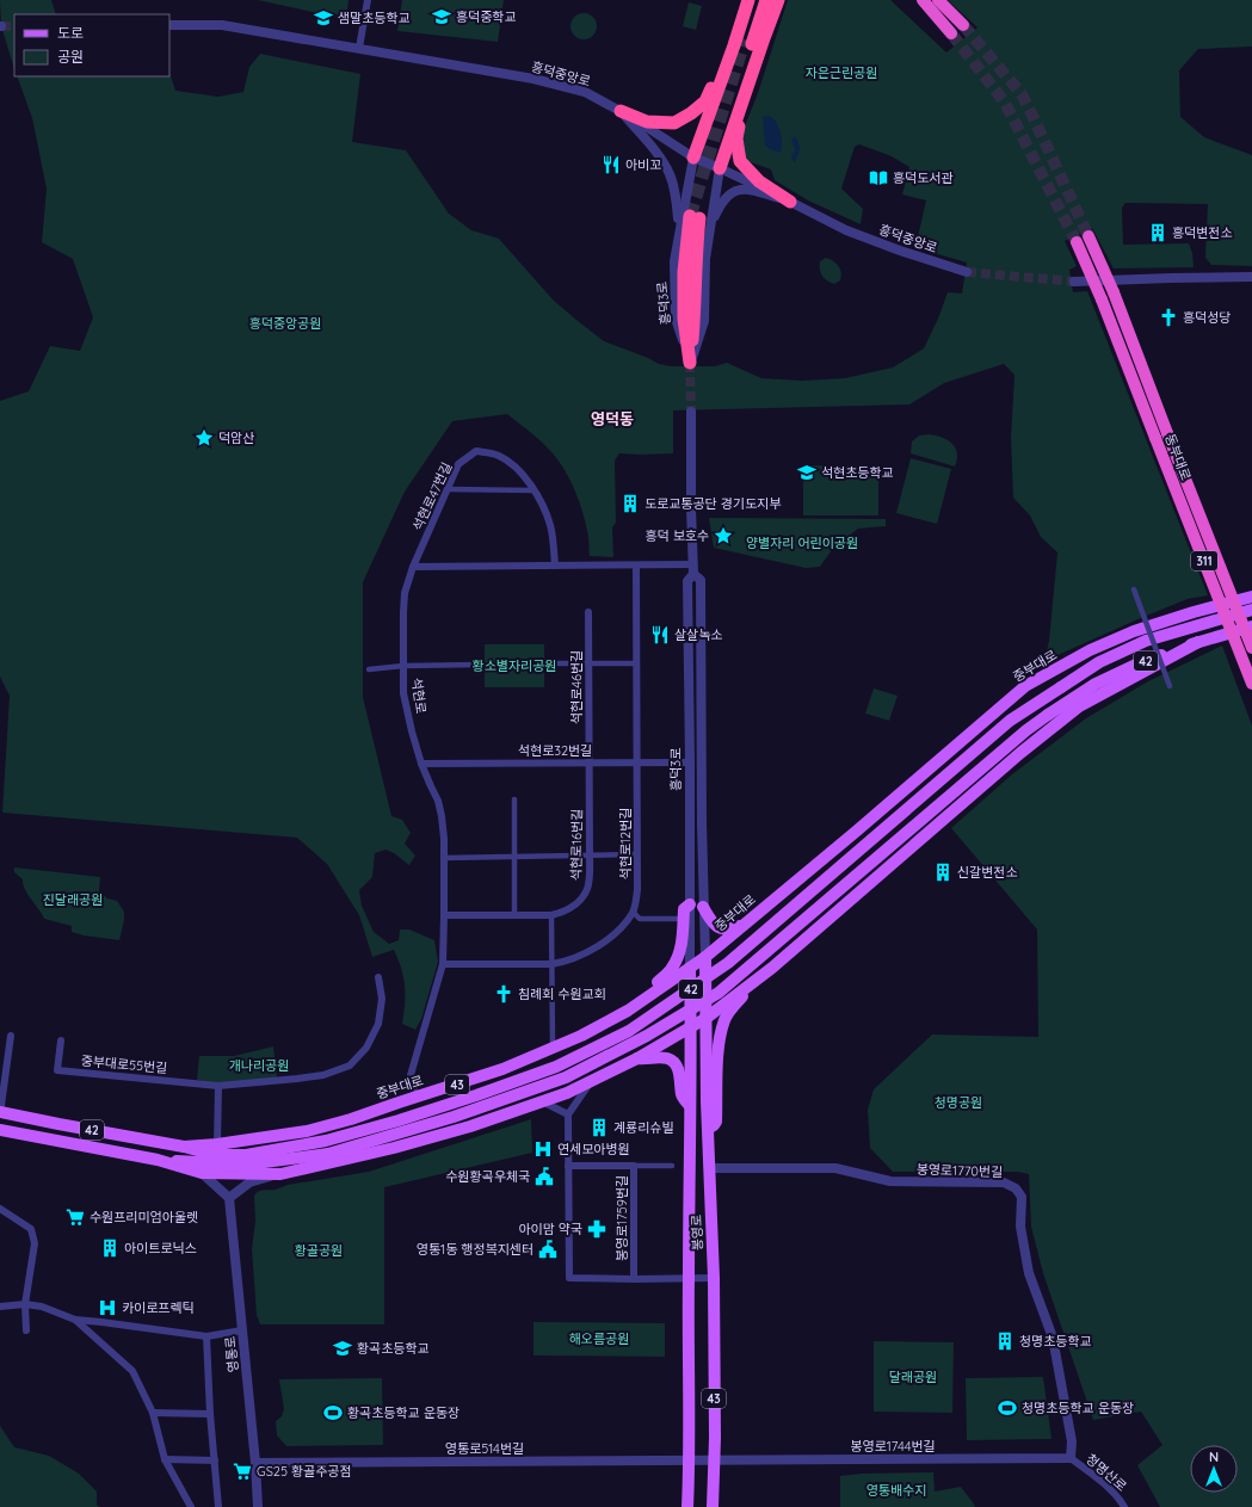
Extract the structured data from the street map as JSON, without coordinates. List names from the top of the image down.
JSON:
{
  "streets": {
    "highway": ["동부대로", "311"],
    "main road": [
      "42",
      "중부대로",
      "43",
      "봉영로"
    ],
    "street": [
      "흥덕중앙로",
      "흥덕3로",
      "석현로47번길",
      "석현로46번길",
      "석현로",
      "석현로32번길",
      "석현로12번길",
      "석현로16번길",
      "중부대로55번길",
      "봉영로1770번길",
      "봉영로1759번길",
      "영통로",
      "봉영로1744번길",
      "영통로514번길",
      "청명산로"
    ]
  },
  "crossings": [
    ["흥덕중앙로", "흥덕3로"],
    ["흥덕3로", "중부대로"],
    ["흥덕3로", "석현로32번길"],
    ["흥덕3로", "봉영로"],
    ["석현로47번길", "석현로"],
    ["42", "43"],
    ["중부대로", "석현로"],
    ["중부대로", "봉영로"],
    ["석현로46번길", "석현로32번길"],
    ["석현로46번길", "석현로16번길"],
    ["석현로", "석현로32번길"],
    ["석현로", "석현로12번길"],
    ["석현로", "석현로16번길"],
    ["석현로32번길", "석현로12번길"],
    ["석현로32번길", "석현로16번길"],
    ["43", "봉영로"],
    ["봉영로1770번길", "봉영로"],
    ["봉영로1770번길", "봉영로1744번길"],
    ["봉영로1770번길", "청명산로"],
    ["봉영로1759번길", "봉영로"],
    ["봉영로", "봉영로1744번길"],
    ["봉영로", "영통로514번길"],
    ["영통로", "영통로514번길"],
    ["봉영로1744번길", "영통로514번길"],
    ["봉영로1744번길", "청명산로"]
  ],
  "districts": ["영덕동"],
  "parks": [
    "자은근린공원",
    "흥덕중앙공원",
    "양별자리 어린이공원",
    "황소별자리공원",
    "진달래공원",
    "개나리공원",
    "청명공원",
    "황골공원",
    "해오름공원",
    "달래공원",
    "영통배수지"
  ],
  "places": {
    "school or university": [
      "흥덕중학교",
      "샘말초등학교",
      "석현초등학교",
      "황곡초등학교"
    ],
    "restaurant": ["아비꼬", "살살녹소"],
    "library": ["흥덕도서관"],
    "building": [
      "흥덕변전소",
      "도로교통공단 경기도지부",
      "신갈변전소",
      "계룡리슈빌",
      "아이트로닉스",
      "청명초등학교"
    ],
    "church": ["흥덕성당", "침례회 수원교회"],
    "place": ["덕암산", "흥덕 보호수"],
    "hospital": ["연세모아병원", "카이로프렉틱"],
    "public building": ["수원황곡우체국", "영통1동 행정복지센터"],
    "supermarket": ["수원프리미엄아울렛", "GS25 황골주공점"],
    "pharmacy": ["아이맘 약국"],
    "sports": ["청명초등학교 운동장", "황곡초등학교 운동장"]
  },
  "legend": ["도로", "공원"],
  "north": "top"
}
